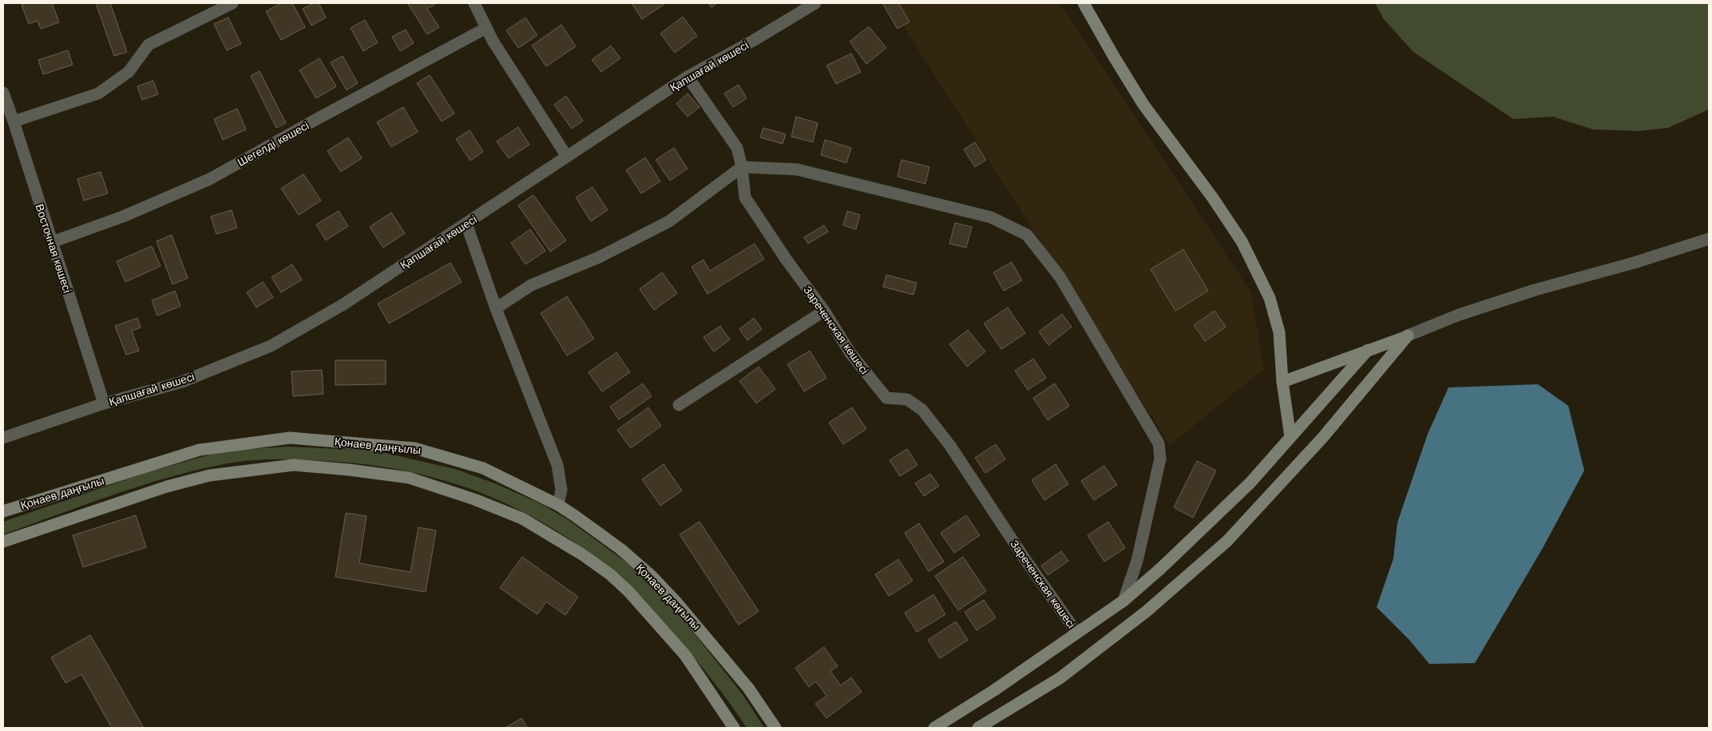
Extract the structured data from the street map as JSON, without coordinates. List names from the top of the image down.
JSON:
{
  "streets": {
    "street": [
      "Қапшағай көшесі",
      "Шегелді көшесі",
      "Восточная көшесі",
      "Зареченская көшесі",
      "Қонаев даңғылы"
    ]
  },
  "crossings": [
    ["Қапшағай көшесі", "Восточная көшесі"],
    ["Қапшағай көшесі", "Зареченская көшесі"],
    ["Шегелді көшесі", "Восточная көшесі"]
  ]
}
